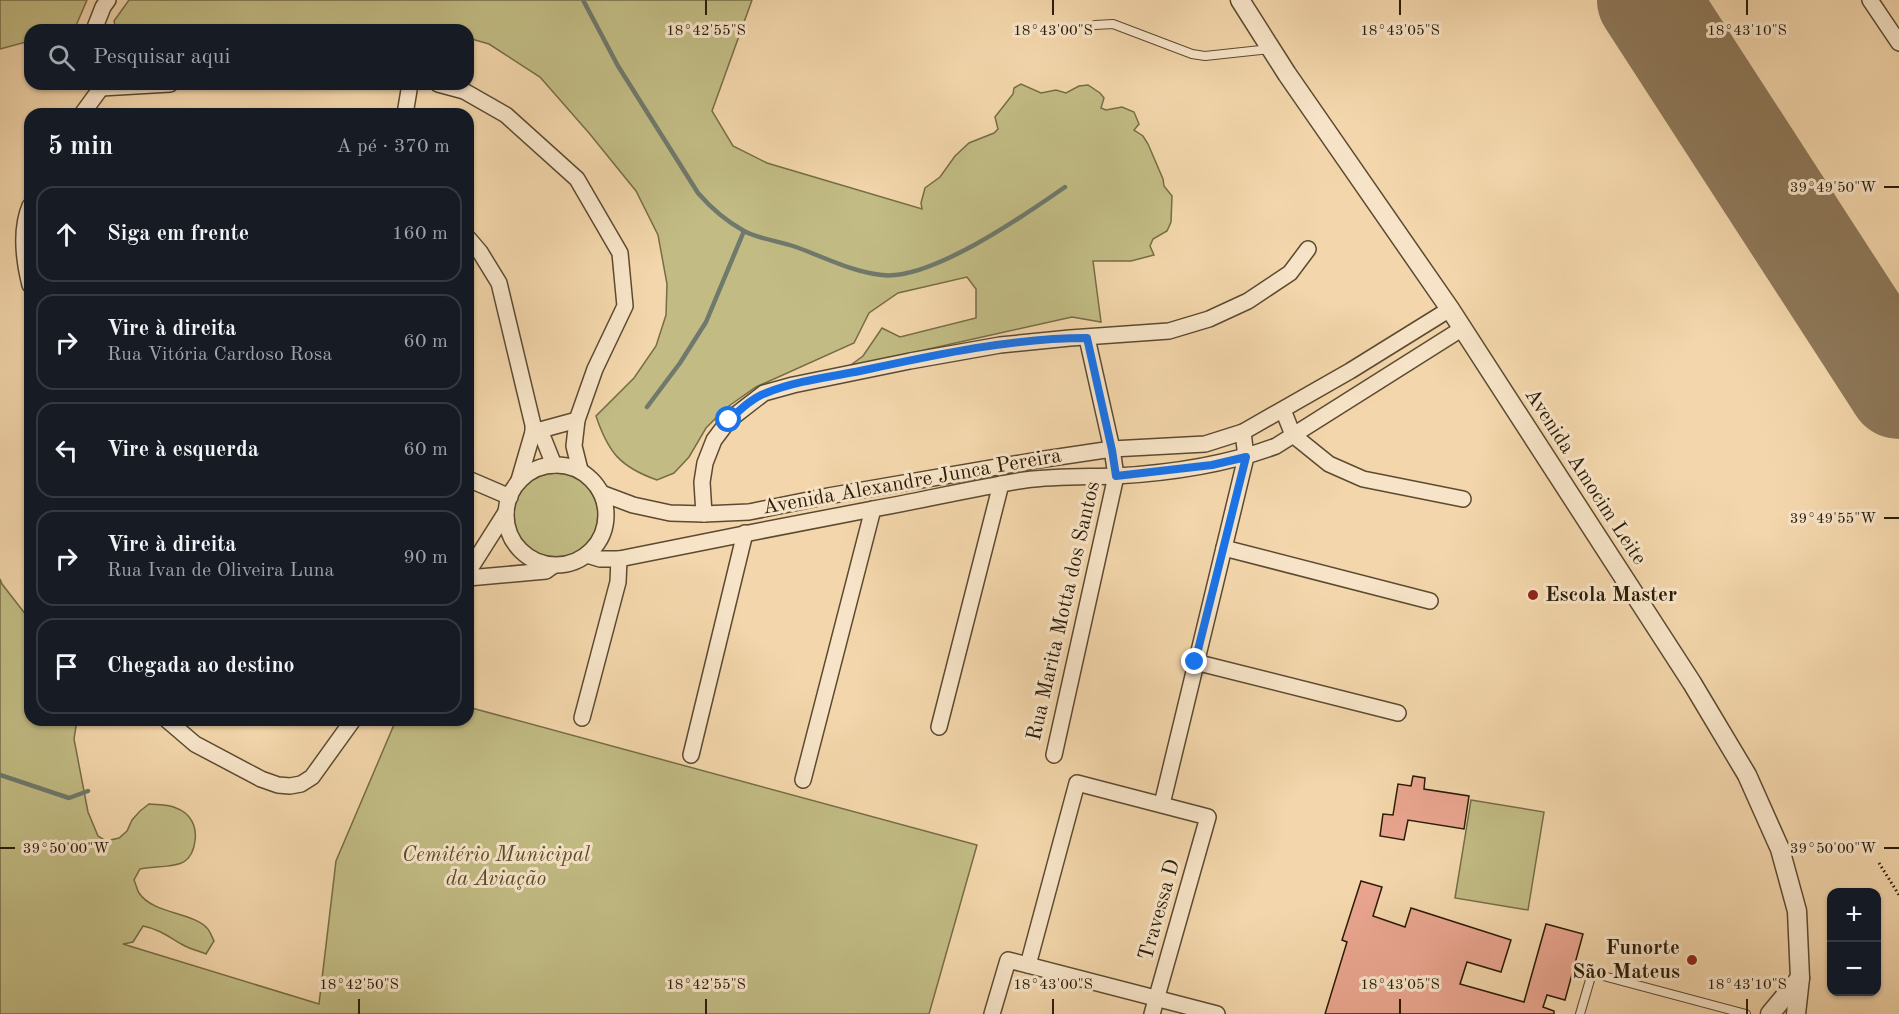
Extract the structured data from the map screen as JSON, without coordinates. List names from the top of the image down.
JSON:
{
  "streets": {
    "street": [
      "Avenida Amocim Leite",
      "Avenida Alexandre Junca Pereira",
      "Rua Marita Motta dos Santos",
      "Travessa D"
    ]
  },
  "crossings": [
    ["Avenida Amocim Leite", "Avenida Alexandre Junca Pereira"],
    ["Avenida Alexandre Junca Pereira", "Rua Marita Motta dos Santos"]
  ],
  "parks": ["Cemitério Municipal da Aviação"],
  "places": ["Escola Master", "Funorte São Mateus"],
  "page": {
    "search": "Pesquisar aqui",
    "heading": ["5 min", "A pé · 370 m"],
    "list": [
      ["Siga em frente", "160 m"],
      ["Vire à direita", "Rua Vitória Cardoso Rosa", "60 m"],
      ["Vire à esquerda", "60 m"],
      ["Vire à direita", "Rua Ivan de Oliveira Luna", "90 m"],
      "Chegada ao destino"
    ],
    "map_buttons": ["+", "−"]
  },
  "coordinates": [
    "18°42'55\"S",
    "18°43'00\"S",
    "18°43'05\"S",
    "18°43'10\"S",
    "39°49'50\"W",
    "39°49'55\"W",
    "39°50'00\"W",
    "18°42'50\"S"
  ]
}
